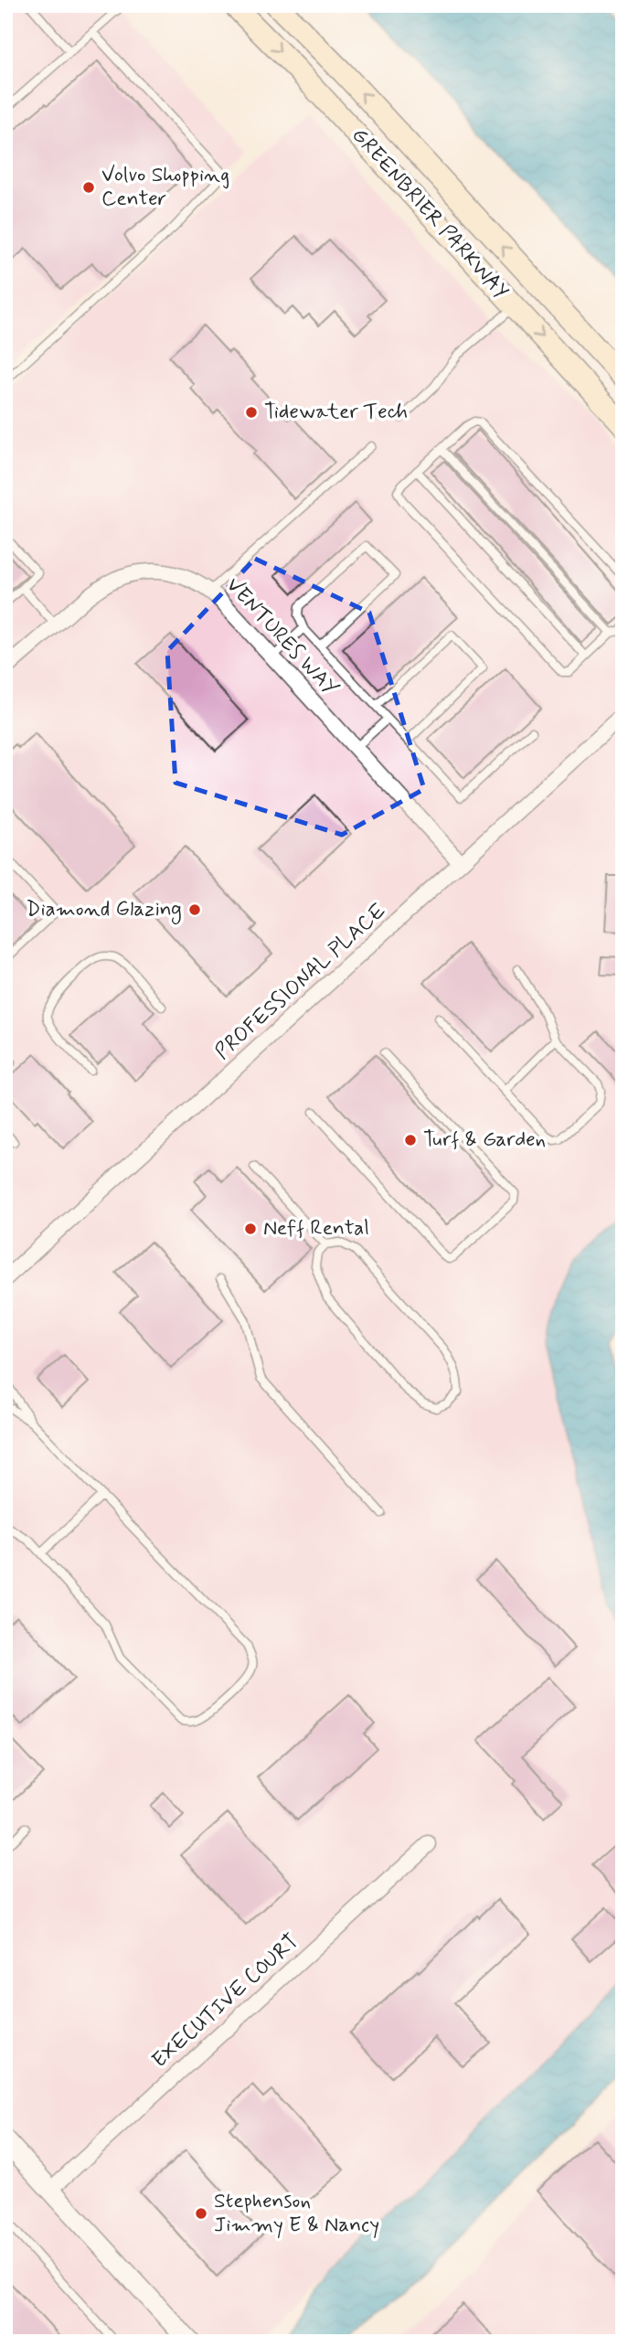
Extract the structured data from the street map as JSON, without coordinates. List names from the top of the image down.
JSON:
{
  "streets": {
    "main road": ["GREENBRIER PARKWAY"],
    "street": ["VENTURES WAY", "PROFESSIONAL PLACE", "EXECUTIVE COURT"]
  },
  "crossings": [
    ["VENTURES WAY", "PROFESSIONAL PLACE"]
  ],
  "places": [
    "Volvo Shopping Center",
    "Tidewater Tech",
    "Diamond Glazing",
    "Turf & Garden",
    "Neff Rental",
    "Stephenson Jimmy E & Nancy"
  ]
}
